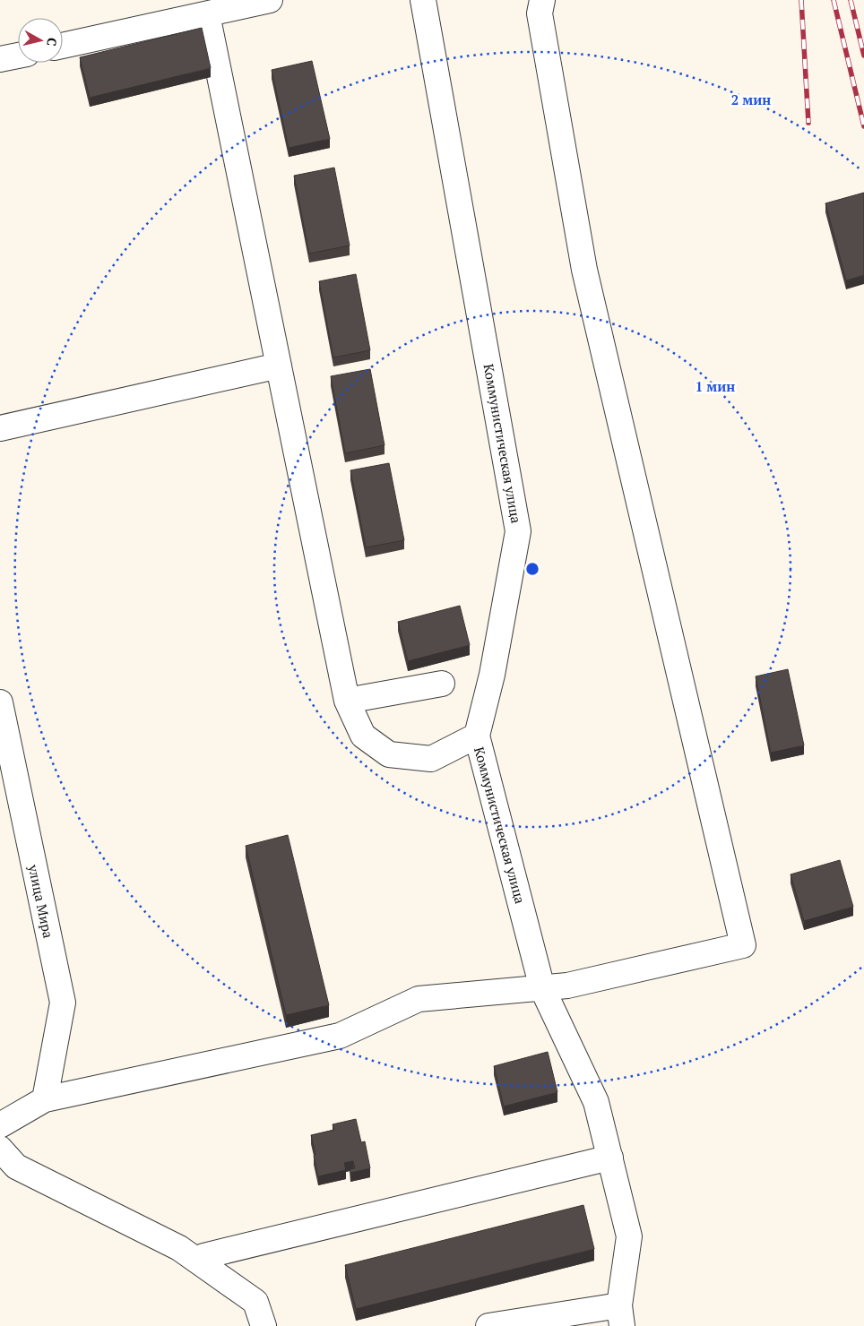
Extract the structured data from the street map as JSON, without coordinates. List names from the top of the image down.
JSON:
{
  "streets": {
    "street": ["Коммунистическая улица", "улица Мира"]
  },
  "north": "right",
  "rings": ["2 мин", "1 мин"]
}
